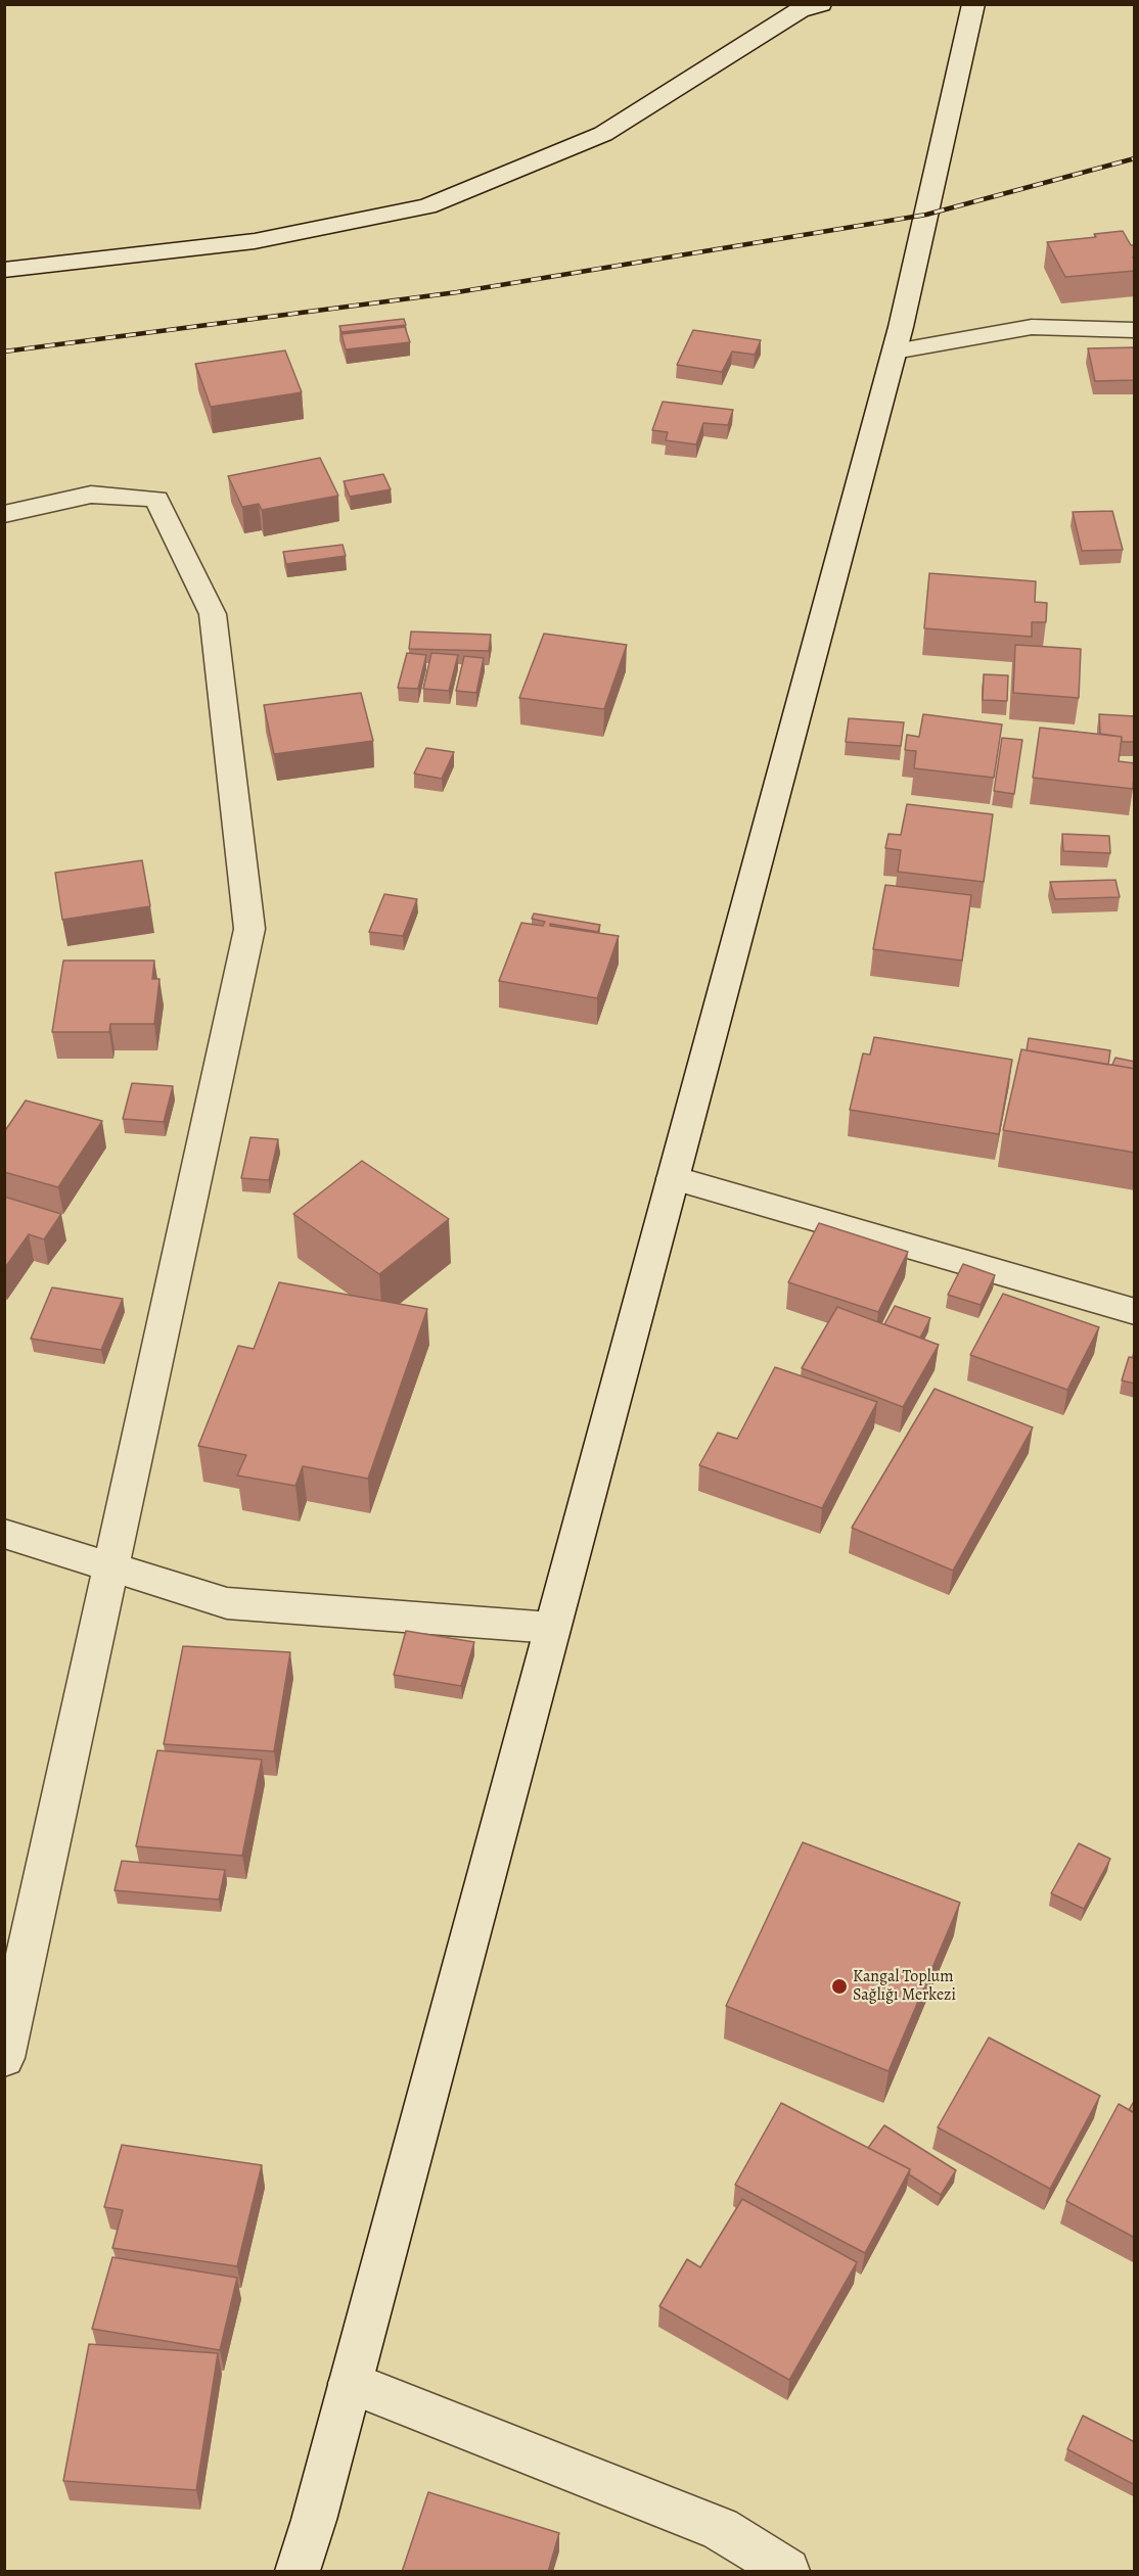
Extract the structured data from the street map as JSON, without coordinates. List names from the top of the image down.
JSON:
{
  "places": ["Kangal Toplum Sağlığı Merkezi"]
}
